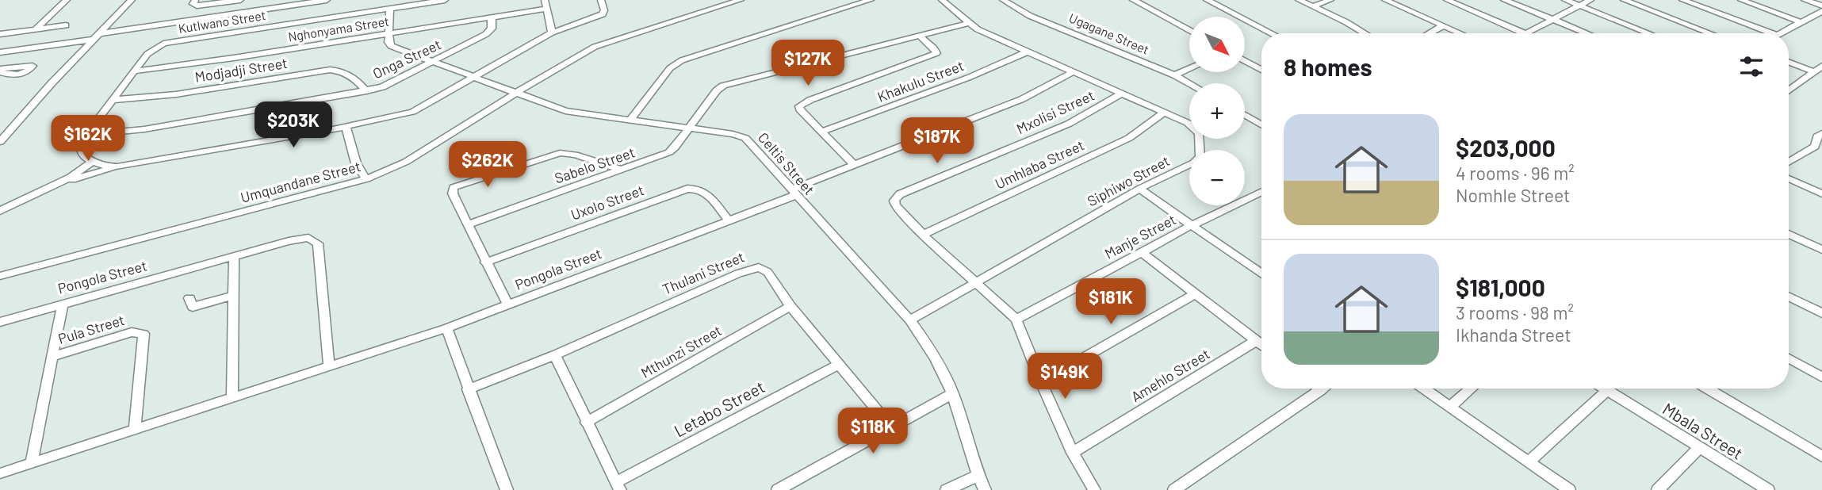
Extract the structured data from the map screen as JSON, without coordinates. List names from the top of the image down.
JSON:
{
  "streets": {
    "street": [
      "Kutlwano Street",
      "Nghonyama Street",
      "Ugagane Street",
      "Onga Street",
      "Modjadji Street",
      "Khakulu Street",
      "Mxolisi Street",
      "Celtis Street",
      "Umhlaba Street",
      "Sabelo Street",
      "Siphiwo Street",
      "Umquandane Street",
      "Uxolo Street",
      "Manje Street",
      "Pongola Street",
      "Thulani Street",
      "Pula Street",
      "Mthunzi Street",
      "Amehlo Street",
      "Letabo Street",
      "Mbala Street"
    ]
  },
  "crossings": [
    ["Kutlwano Street", "Nghonyama Street"],
    ["Kutlwano Street", "Onga Street"],
    ["Kutlwano Street", "Modjadji Street"],
    ["Nghonyama Street", "Onga Street"],
    ["Nghonyama Street", "Celtis Street"],
    ["Onga Street", "Modjadji Street"],
    ["Onga Street", "Celtis Street"],
    ["Khakulu Street", "Siphiwo Street"],
    ["Mxolisi Street", "Umhlaba Street"],
    ["Mxolisi Street", "Siphiwo Street"],
    ["Mxolisi Street", "Manje Street"],
    ["Celtis Street", "Sabelo Street"],
    ["Celtis Street", "Siphiwo Street"],
    ["Celtis Street", "Umquandane Street"],
    ["Celtis Street", "Pongola Street"],
    ["Umhlaba Street", "Siphiwo Street"],
    ["Sabelo Street", "Siphiwo Street"],
    ["Siphiwo Street", "Pongola Street"],
    ["Uxolo Street", "Pongola Street"],
    ["Pongola Street", "Pula Street"],
    ["Thulani Street", "Mthunzi Street"],
    ["Thulani Street", "Letabo Street"]
  ],
  "north": "bottom right",
  "page": {
    "map_buttons": ["+", "−"],
    "heading": "8 homes",
    "price": [
      "$127K",
      "$203K",
      "$162K",
      "$187K",
      "$262K",
      "$181K",
      "$149K",
      "$118K"
    ],
    "list": [
      {
        "name": "$203,000",
        "note": "4 rooms · 96 m² · Nomhle Street"
      },
      {
        "name": "$181,000",
        "note": "3 rooms · 98 m² · Ikhanda Street"
      }
    ]
  }
}
